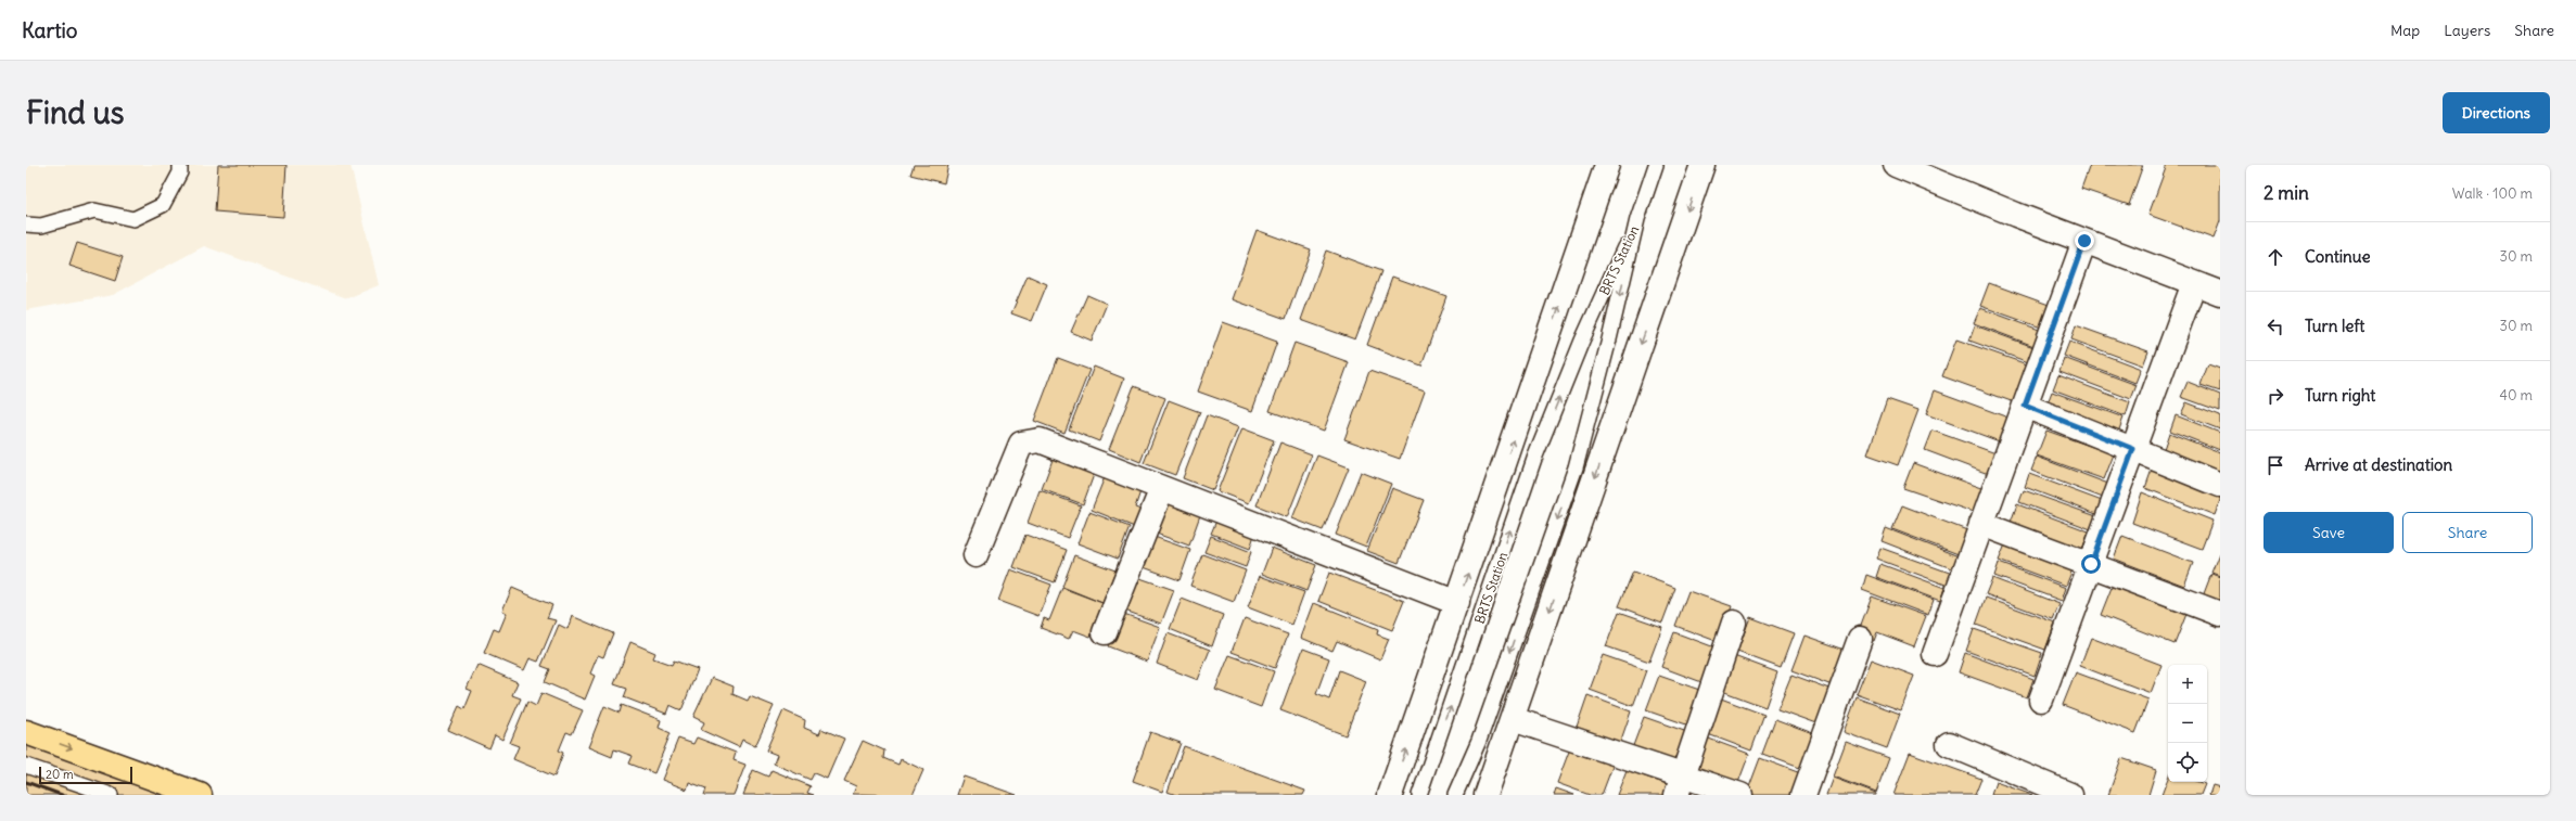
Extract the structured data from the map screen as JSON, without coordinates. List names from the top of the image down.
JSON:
{
  "streets": {
    "lane": ["BRTS Station"]
  },
  "scale_bar": "20 m",
  "page": {
    "header": "Kartio",
    "nav": ["Map", "Layers", "Share"],
    "buttons": [
      "Directions",
      ["Save", "Share"]
    ],
    "title": "Find us",
    "heading": ["2 min", "Walk · 100 m"],
    "list": [
      ["Continue", "30 m"],
      ["Turn left", "30 m"],
      ["Turn right", "40 m"],
      "Arrive at destination"
    ],
    "map_buttons": ["+", "−"],
    "scale": "20 m"
  }
}
